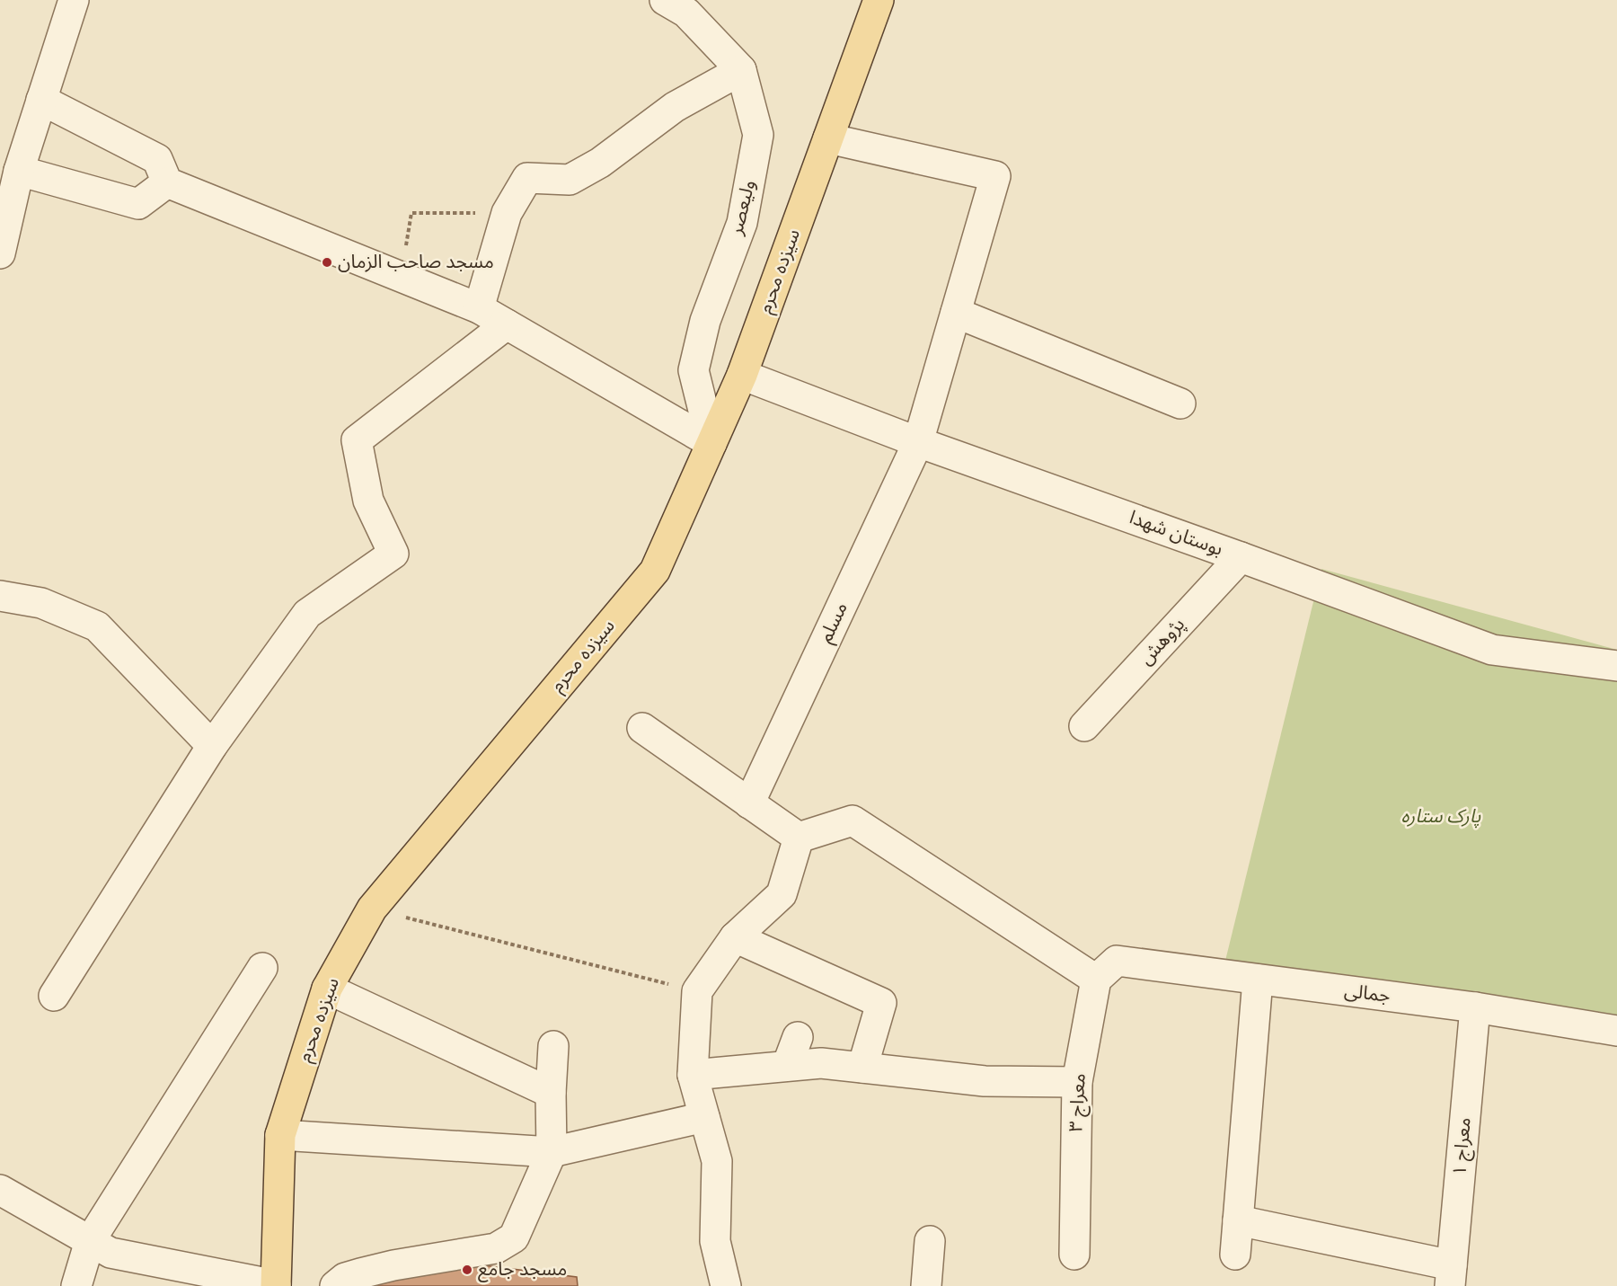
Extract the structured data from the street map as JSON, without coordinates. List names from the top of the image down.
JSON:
{
  "streets": {
    "main road": ["سیزده محرم"],
    "street": [
      "ولیعصر",
      "بوستان شهدا",
      "مسلم",
      "پژوهش",
      "جمالی",
      "معراج ۳",
      "معراج ۱"
    ]
  },
  "crossings": [
    ["ولیعصر", "سیزده محرم"],
    ["سیزده محرم", "بوستان شهدا"],
    ["سیزده محرم", "مسلم"],
    ["بوستان شهدا", "مسلم"],
    ["بوستان شهدا", "پژوهش"],
    ["جمالی", "معراج ۳"],
    ["جمالی", "معراج ۱"]
  ],
  "parks": ["پارک ستاره"],
  "places": ["مسجد صاحب الزمان", "مسجد جامع"]
}
